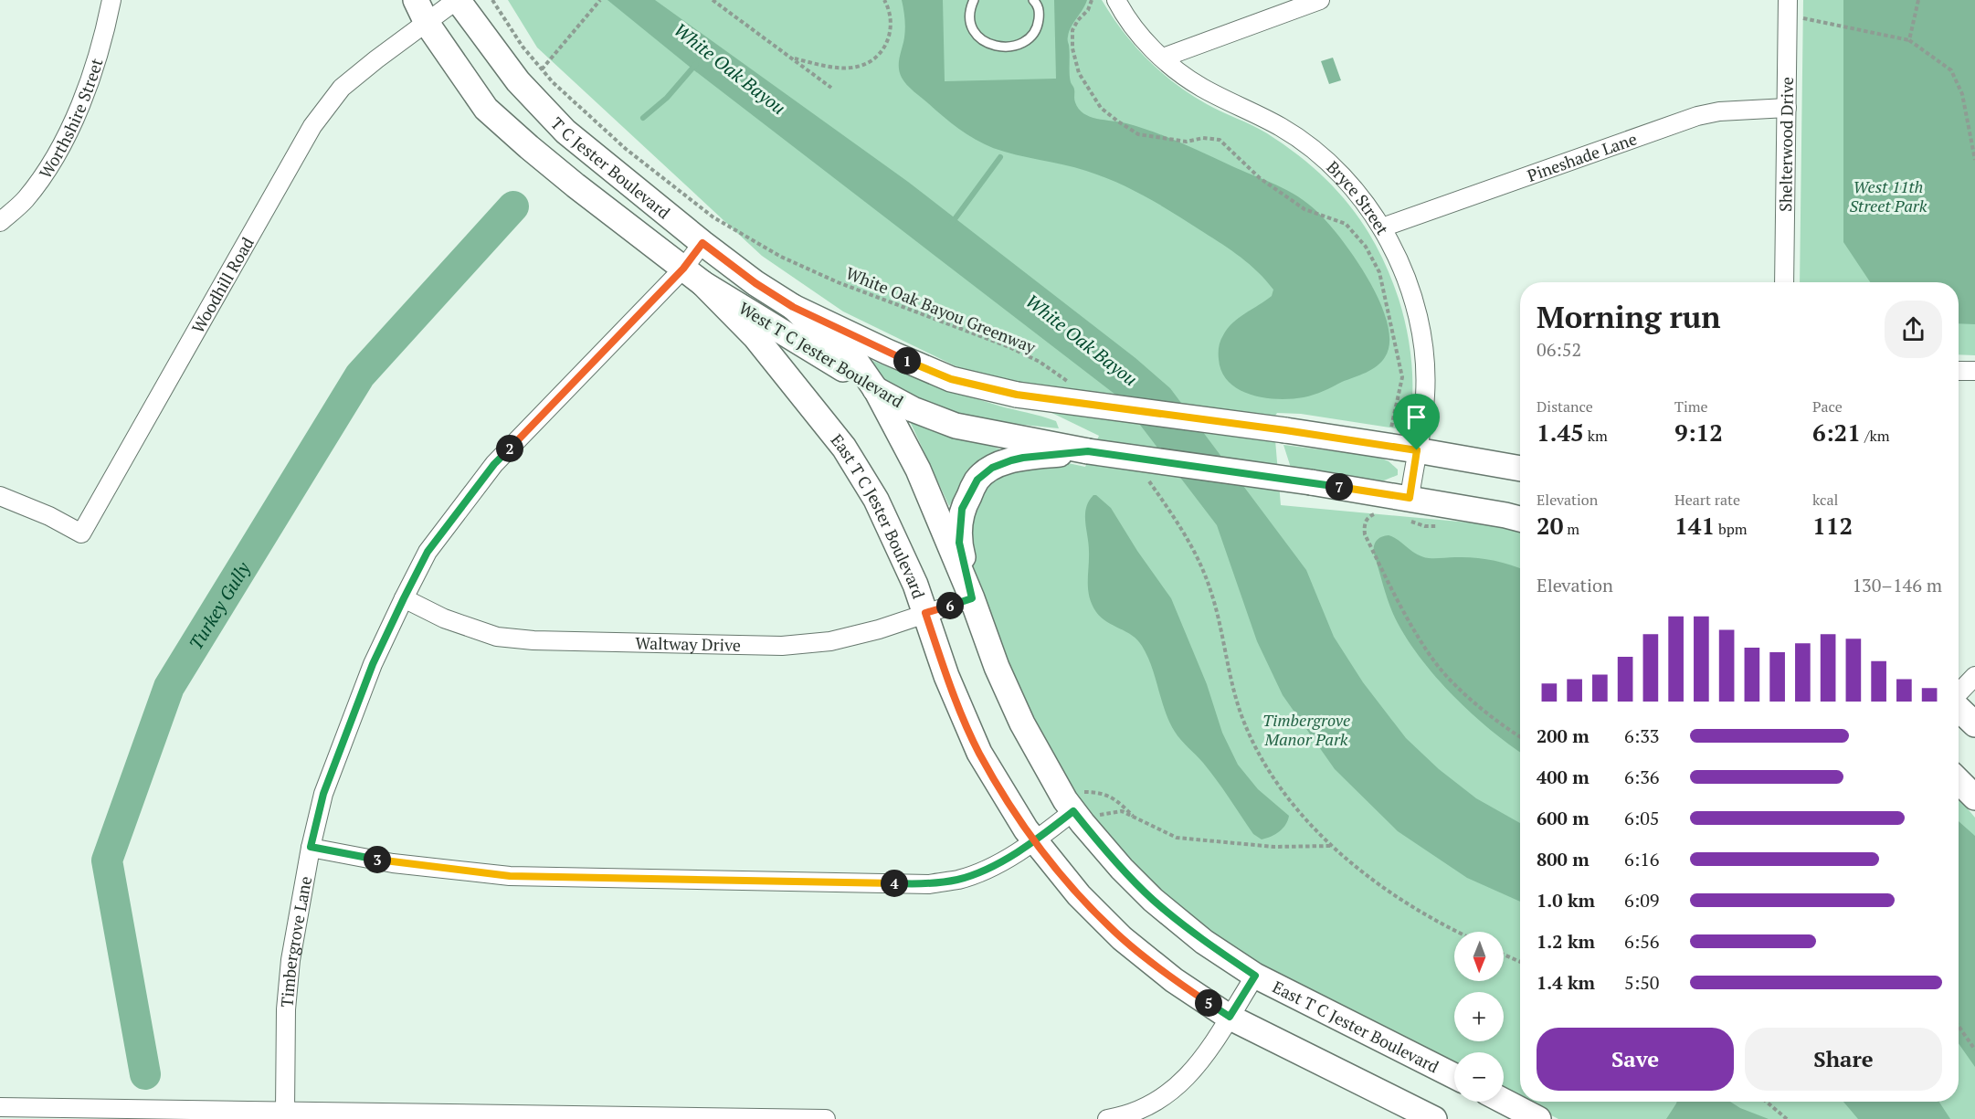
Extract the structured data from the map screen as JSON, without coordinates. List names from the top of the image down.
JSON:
{
  "streets": {
    "main road": ["T C Jester Boulevard", "West T C Jester Boulevard", "East T C Jester Boulevard"],
    "street": [
      "Worthshire Street",
      "Shelterwood Drive",
      "Pineshade Lane",
      "Bryce Street",
      "Woodhill Road",
      "Waltway Drive",
      "Timbergrove Lane"
    ],
    "path": ["White Oak Bayou Greenway"]
  },
  "crossings": [
    ["Shelterwood Drive", "Pineshade Lane"],
    ["Pineshade Lane", "Bryce Street"],
    ["T C Jester Boulevard", "Woodhill Road"],
    ["T C Jester Boulevard", "West T C Jester Boulevard"],
    ["T C Jester Boulevard", "East T C Jester Boulevard"],
    ["T C Jester Boulevard", "Timbergrove Lane"],
    ["Bryce Street", "West T C Jester Boulevard"],
    ["West T C Jester Boulevard", "East T C Jester Boulevard"],
    ["West T C Jester Boulevard", "Timbergrove Lane"],
    ["East T C Jester Boulevard", "Waltway Drive"],
    ["East T C Jester Boulevard", "Timbergrove Lane"],
    ["Waltway Drive", "Timbergrove Lane"]
  ],
  "water": ["White Oak Bayou", "Turkey Gully"],
  "parks": ["West 11th Street Park", "Timbergrove Manor Park"],
  "north": "bottom",
  "page": {
    "heading": ["Morning run", "06:52"],
    "pins": [
      "1",
      "2",
      "7",
      "6",
      "3",
      "4",
      "5"
    ],
    "stats": [
      ["Distance", "1.45 km"],
      ["Time", "9:12"],
      ["Pace", "6:21 /km"],
      ["Elevation", "20 m"],
      ["Heart rate", "141 bpm"],
      ["kcal", "112"]
    ],
    "chart": ["Elevation", "130–146 m"],
    "list": [
      {
        "name": "200 m",
        "note": "6:33"
      },
      {
        "name": "400 m",
        "note": "6:36"
      },
      {
        "name": "600 m",
        "note": "6:05"
      },
      {
        "name": "800 m",
        "note": "6:16"
      },
      {
        "name": "1.0 km",
        "note": "6:09"
      },
      {
        "name": "1.2 km",
        "note": "6:56"
      },
      {
        "name": "1.4 km",
        "note": "5:50"
      }
    ],
    "map_buttons": ["+", "−"],
    "buttons": ["Save", "Share"]
  }
}
